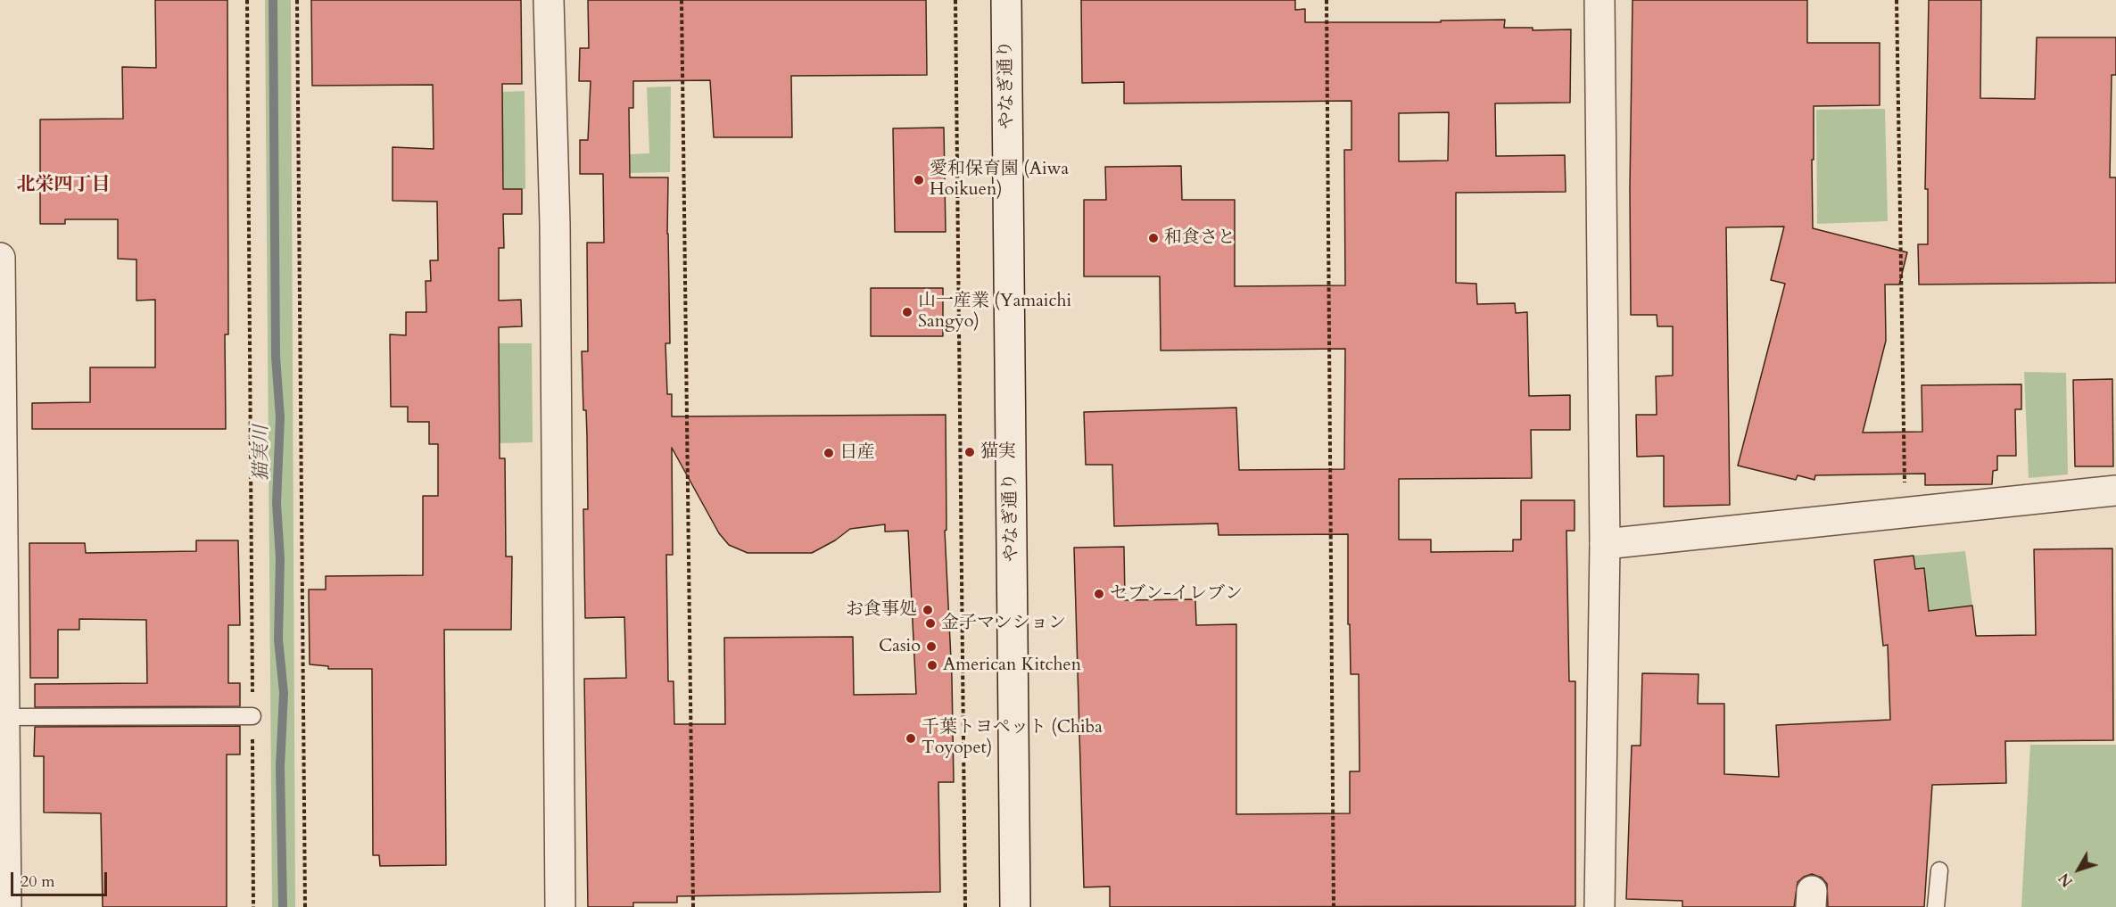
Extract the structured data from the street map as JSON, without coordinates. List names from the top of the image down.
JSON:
{
  "streets": {
    "street": ["やなぎ通り"]
  },
  "districts": ["北栄四丁目"],
  "water": ["猫実川"],
  "places": [
    "愛和保育園 (Aiwa Hoikuen)",
    "和食さと",
    "山一産業 (Yamaichi Sangyo)",
    "猫実",
    "日産",
    "セブン-イレブン",
    "お食事処",
    "金子マンション",
    "Casio",
    "American Kitchen",
    "千葉トヨペット (Chiba Toyopet)"
  ],
  "scale_bar": "20 m",
  "north": "bottom left"
}
